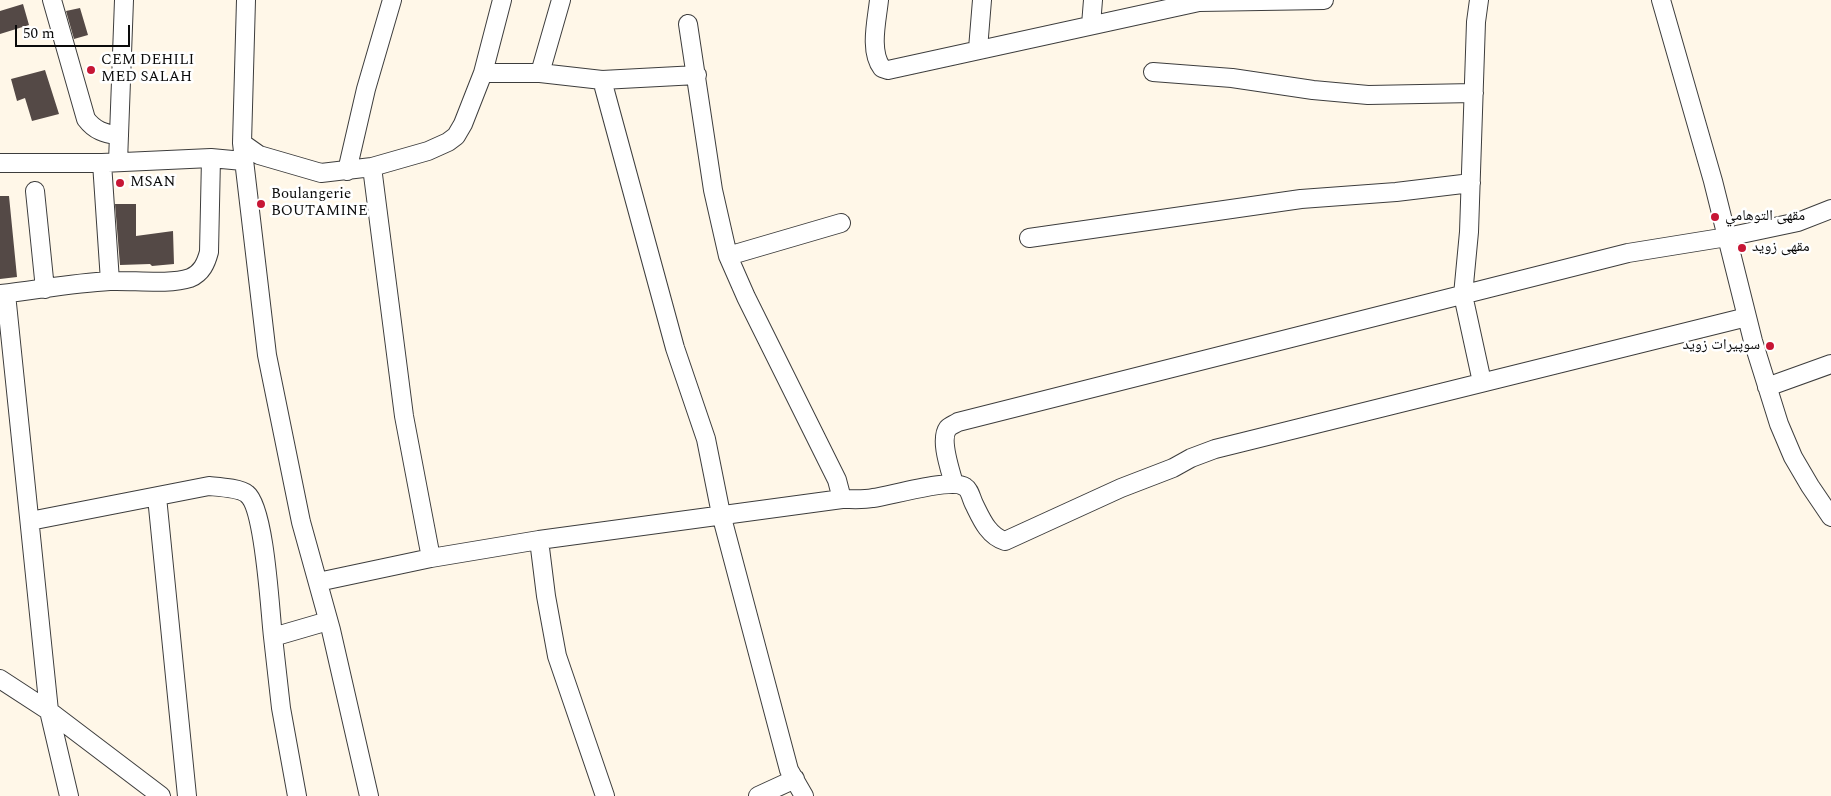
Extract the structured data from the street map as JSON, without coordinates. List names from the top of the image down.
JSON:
{
  "places": [
    "CEM DEHILI MED SALAH",
    "MSAN",
    "Boulangerie BOUTAMINE",
    "مقهى التوهامي",
    "مقهى زويد",
    "سوپيرات زويد"
  ],
  "scale_bar": "50 m"
}
